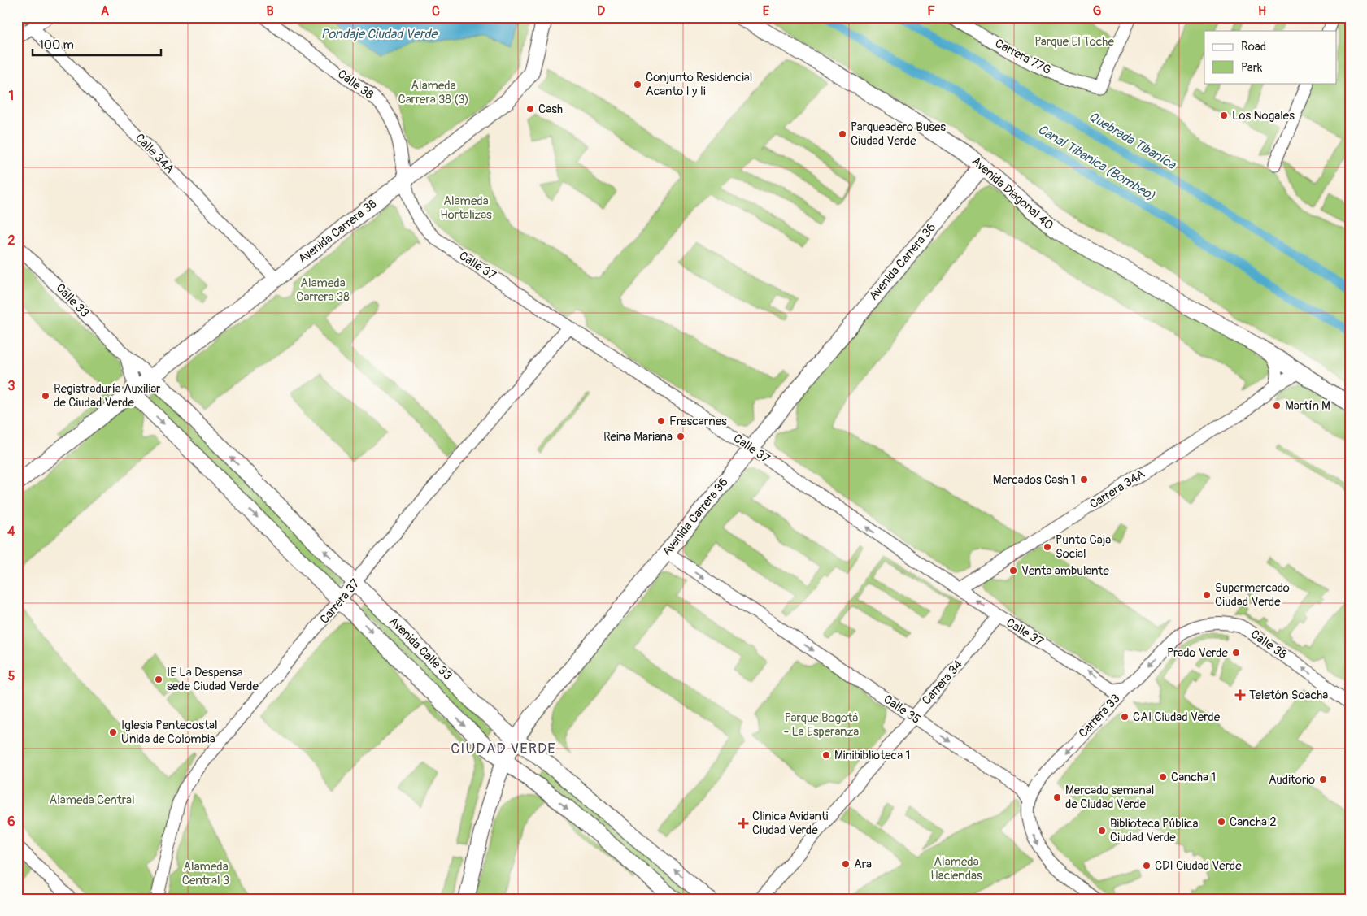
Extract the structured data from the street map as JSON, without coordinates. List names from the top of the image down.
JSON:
{
  "streets": {
    "main road": [
      "Avenida Diagonal 40",
      "Avenida Carrera 38",
      "Avenida Carrera 36",
      "Avenida Calle 33"
    ],
    "street": [
      "Carrera 77G",
      "Calle 38",
      "Calle 34A",
      "Calle 37",
      "Calle 33",
      "Carrera 34A",
      "Carrera 37",
      "Carrera 34",
      "Calle 35",
      "Carrera 33"
    ]
  },
  "crossings": [
    ["Calle 38", "Avenida Carrera 38"],
    ["Calle 38", "Calle 37"],
    ["Calle 38", "Carrera 33"],
    ["Calle 34A", "Avenida Carrera 38"],
    ["Avenida Diagonal 40", "Avenida Carrera 36"],
    ["Avenida Diagonal 40", "Carrera 34A"],
    ["Avenida Carrera 38", "Calle 37"],
    ["Avenida Carrera 38", "Calle 33"],
    ["Avenida Carrera 38", "Avenida Calle 33"],
    ["Avenida Carrera 36", "Calle 37"],
    ["Avenida Carrera 36", "Avenida Calle 33"],
    ["Avenida Carrera 36", "Calle 35"],
    ["Calle 37", "Carrera 34A"],
    ["Calle 37", "Carrera 37"],
    ["Calle 37", "Carrera 34"],
    ["Calle 37", "Carrera 33"],
    ["Calle 33", "Avenida Calle 33"],
    ["Carrera 37", "Avenida Calle 33"],
    ["Carrera 34", "Calle 35"],
    ["Calle 35", "Carrera 33"]
  ],
  "one_way": [
    "Calle 38",
    "Calle 37",
    "Calle 35",
    "Carrera 33"
  ],
  "districts": ["CIUDAD VERDE"],
  "water": ["Pondaje Ciudad Verde", "Quebrada Tibaníca", "Canal Tibanica (Bombeo)"],
  "parks": [
    "Parque El Toche",
    "Alameda Carrera 38 (3)",
    "Alameda Hortalizas",
    "Alameda Carrera 38",
    "Parque Bogotá - La Esperanza",
    "Alameda Central",
    "Alameda Haciendas",
    "Alameda Central 3"
  ],
  "places": {
    "other": [
      "Conjunto Residencial Acanto I y Ii",
      "Cash",
      "Los Nogales",
      "Parqueadero Buses Ciudad Verde",
      "Registraduría Auxiliar de Ciudad Verde",
      "Martín M",
      "Frescarnes",
      "Reina Mariana",
      "Mercados Cash 1",
      "Punto Caja Social",
      "Venta ambulante",
      "Supermercado Ciudad Verde",
      "Prado Verde",
      "IE La Despensa sede Ciudad Verde",
      "CAI Ciudad Verde",
      "Iglesia Pentecostal Unida de Colombia",
      "Minibiblioteca 1",
      "Cancha 1",
      "Auditorio",
      "Mercado semanal de Ciudad Verde",
      "Cancha 2",
      "Biblioteca Pública Ciudad Verde",
      "Ara",
      "CDI Ciudad Verde"
    ],
    "health": ["Teletón Soacha", "Clinica Avidanti Ciudad Verde"]
  },
  "legend": ["Road", "Park"],
  "scale_bar": "100 m",
  "grid": {
    "columns": [
      "A",
      "B",
      "C",
      "D",
      "E",
      "F",
      "G",
      "H"
    ],
    "rows": [
      "1",
      "2",
      "3",
      "4",
      "5",
      "6"
    ]
  }
}
